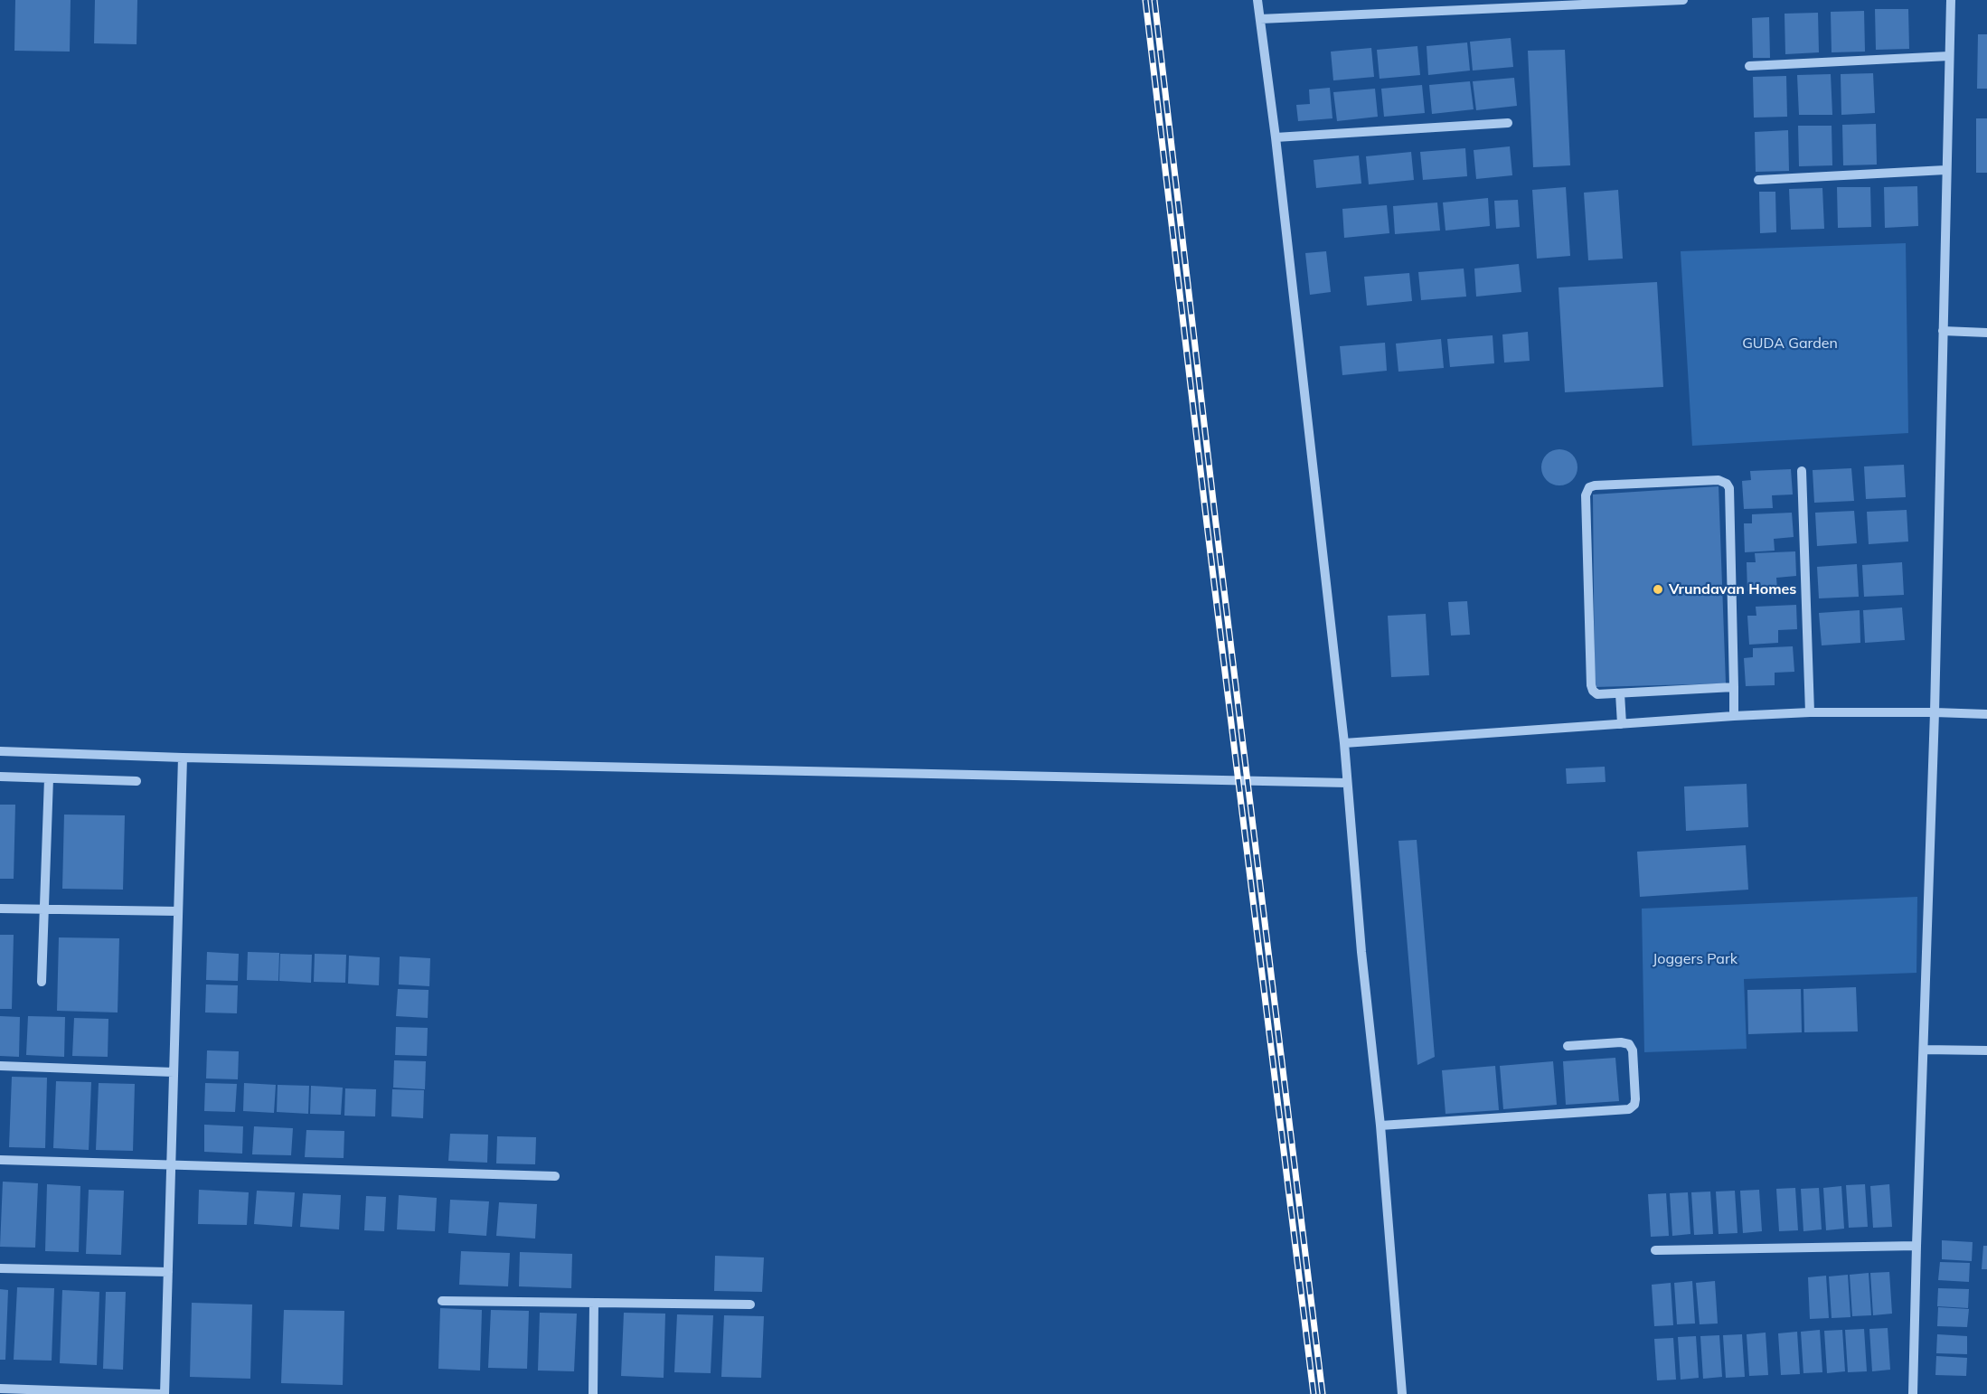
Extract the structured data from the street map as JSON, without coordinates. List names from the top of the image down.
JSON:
{
  "parks": ["GUDA Garden", "Joggers Park"],
  "places": ["Vrundavan Homes"]
}
